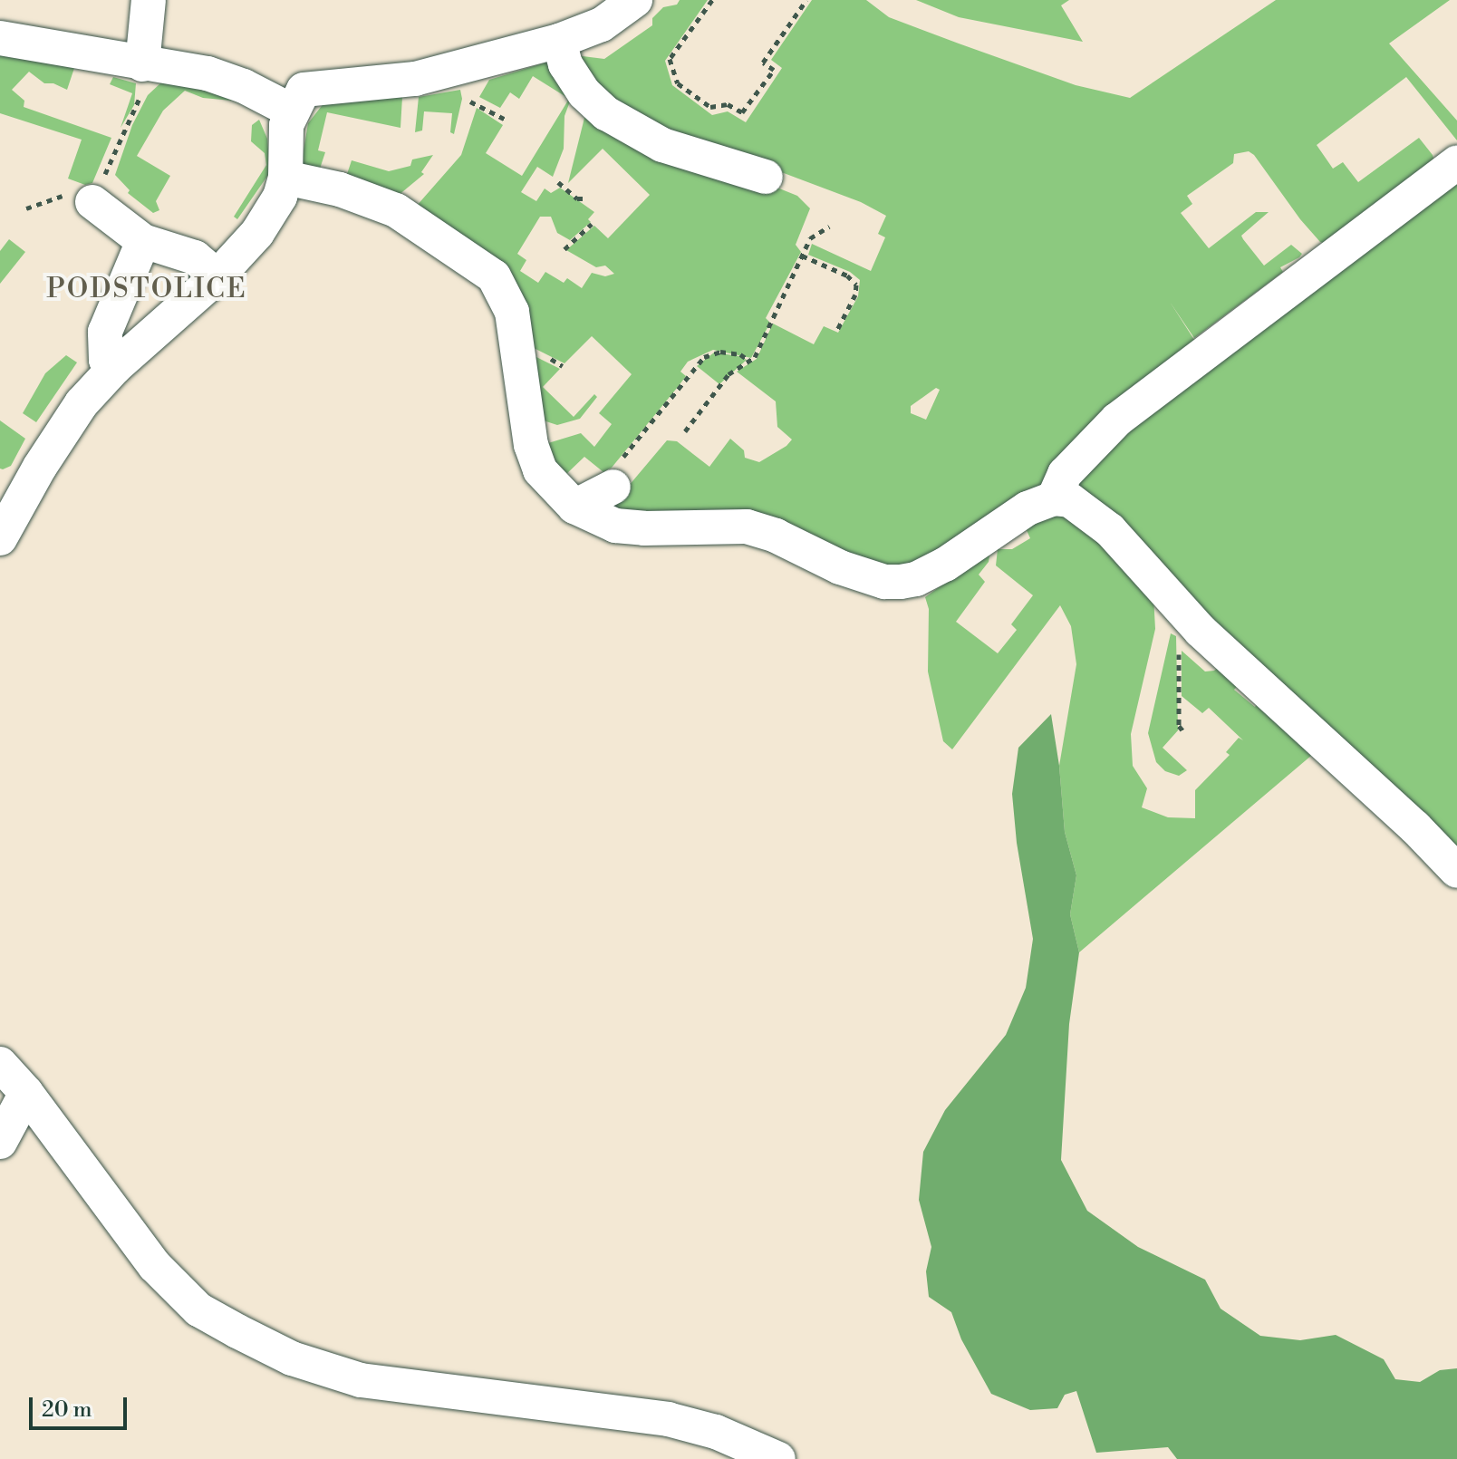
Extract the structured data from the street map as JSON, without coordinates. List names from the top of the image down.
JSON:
{
  "districts": ["PODSTOLICE"],
  "scale_bar": "20 m"
}
